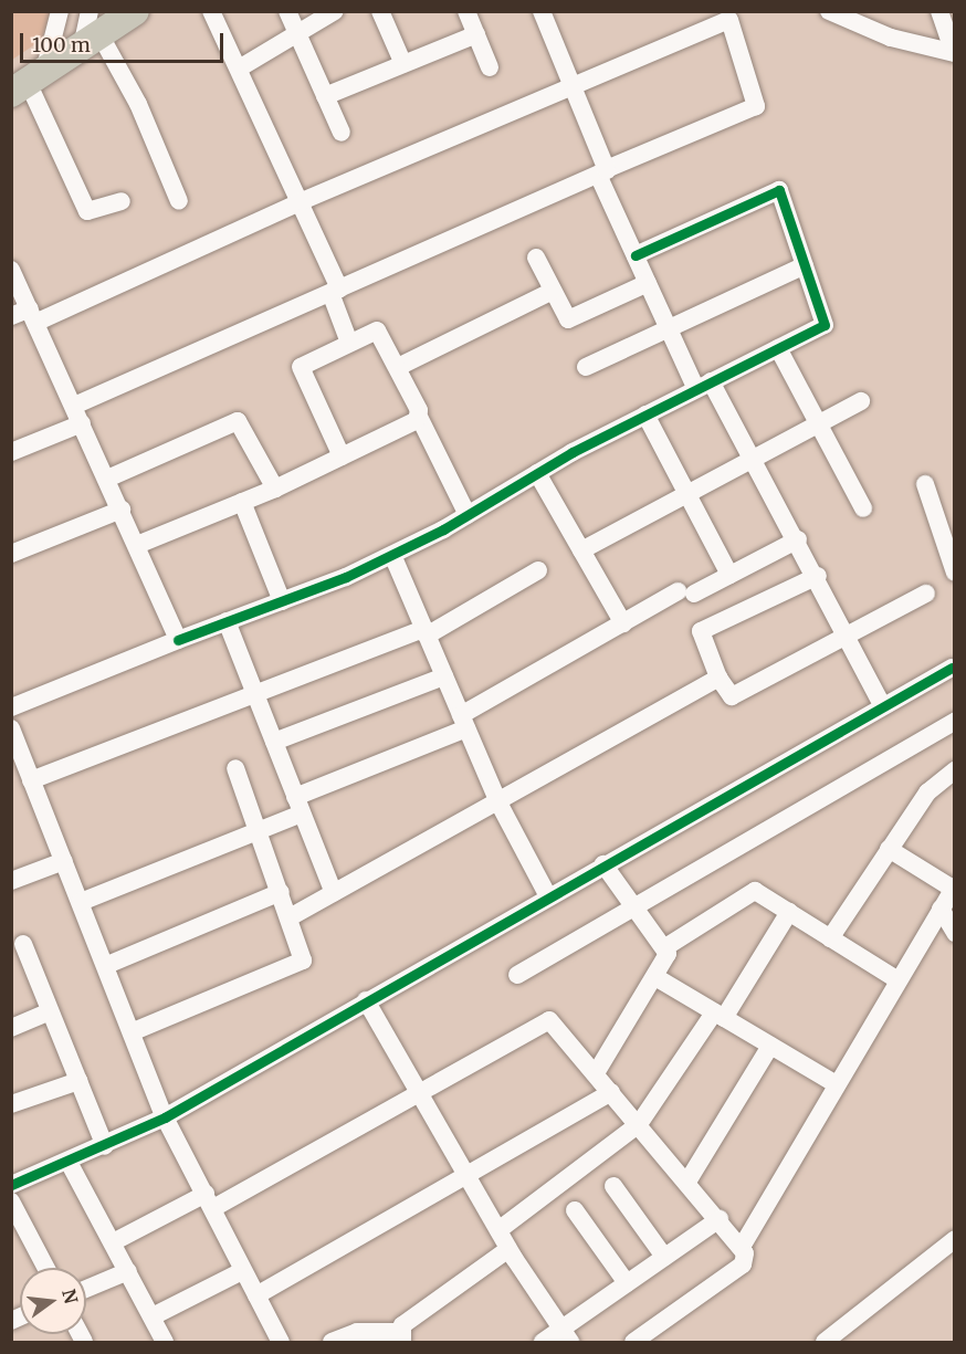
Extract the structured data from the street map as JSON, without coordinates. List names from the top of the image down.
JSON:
{
  "scale_bar": "100 m",
  "north": "right"
}
